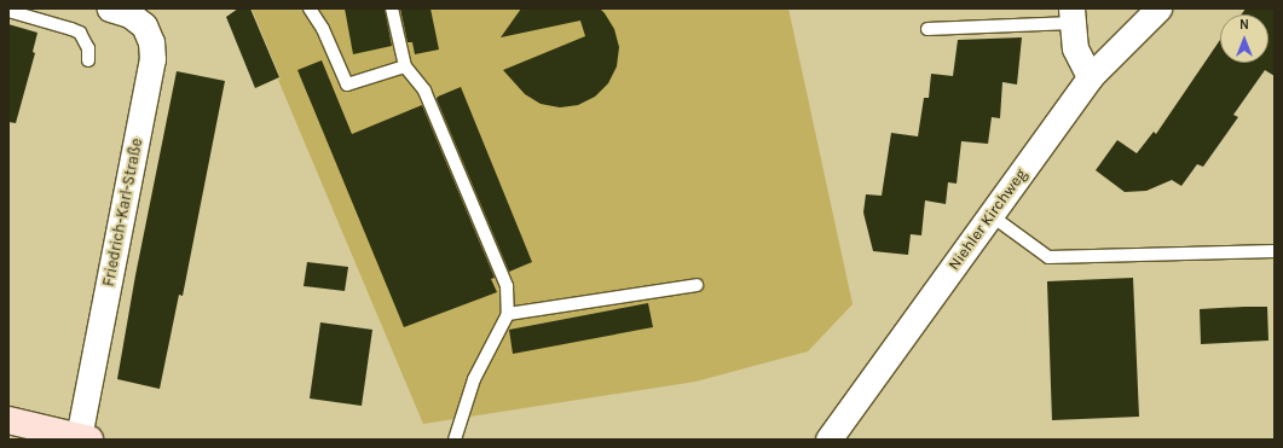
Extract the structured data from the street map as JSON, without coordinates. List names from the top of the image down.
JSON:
{
  "streets": {
    "main road": ["Friedrich-Karl-Straße"],
    "street": ["Niehler Kirchweg"]
  },
  "north": "top"
}
